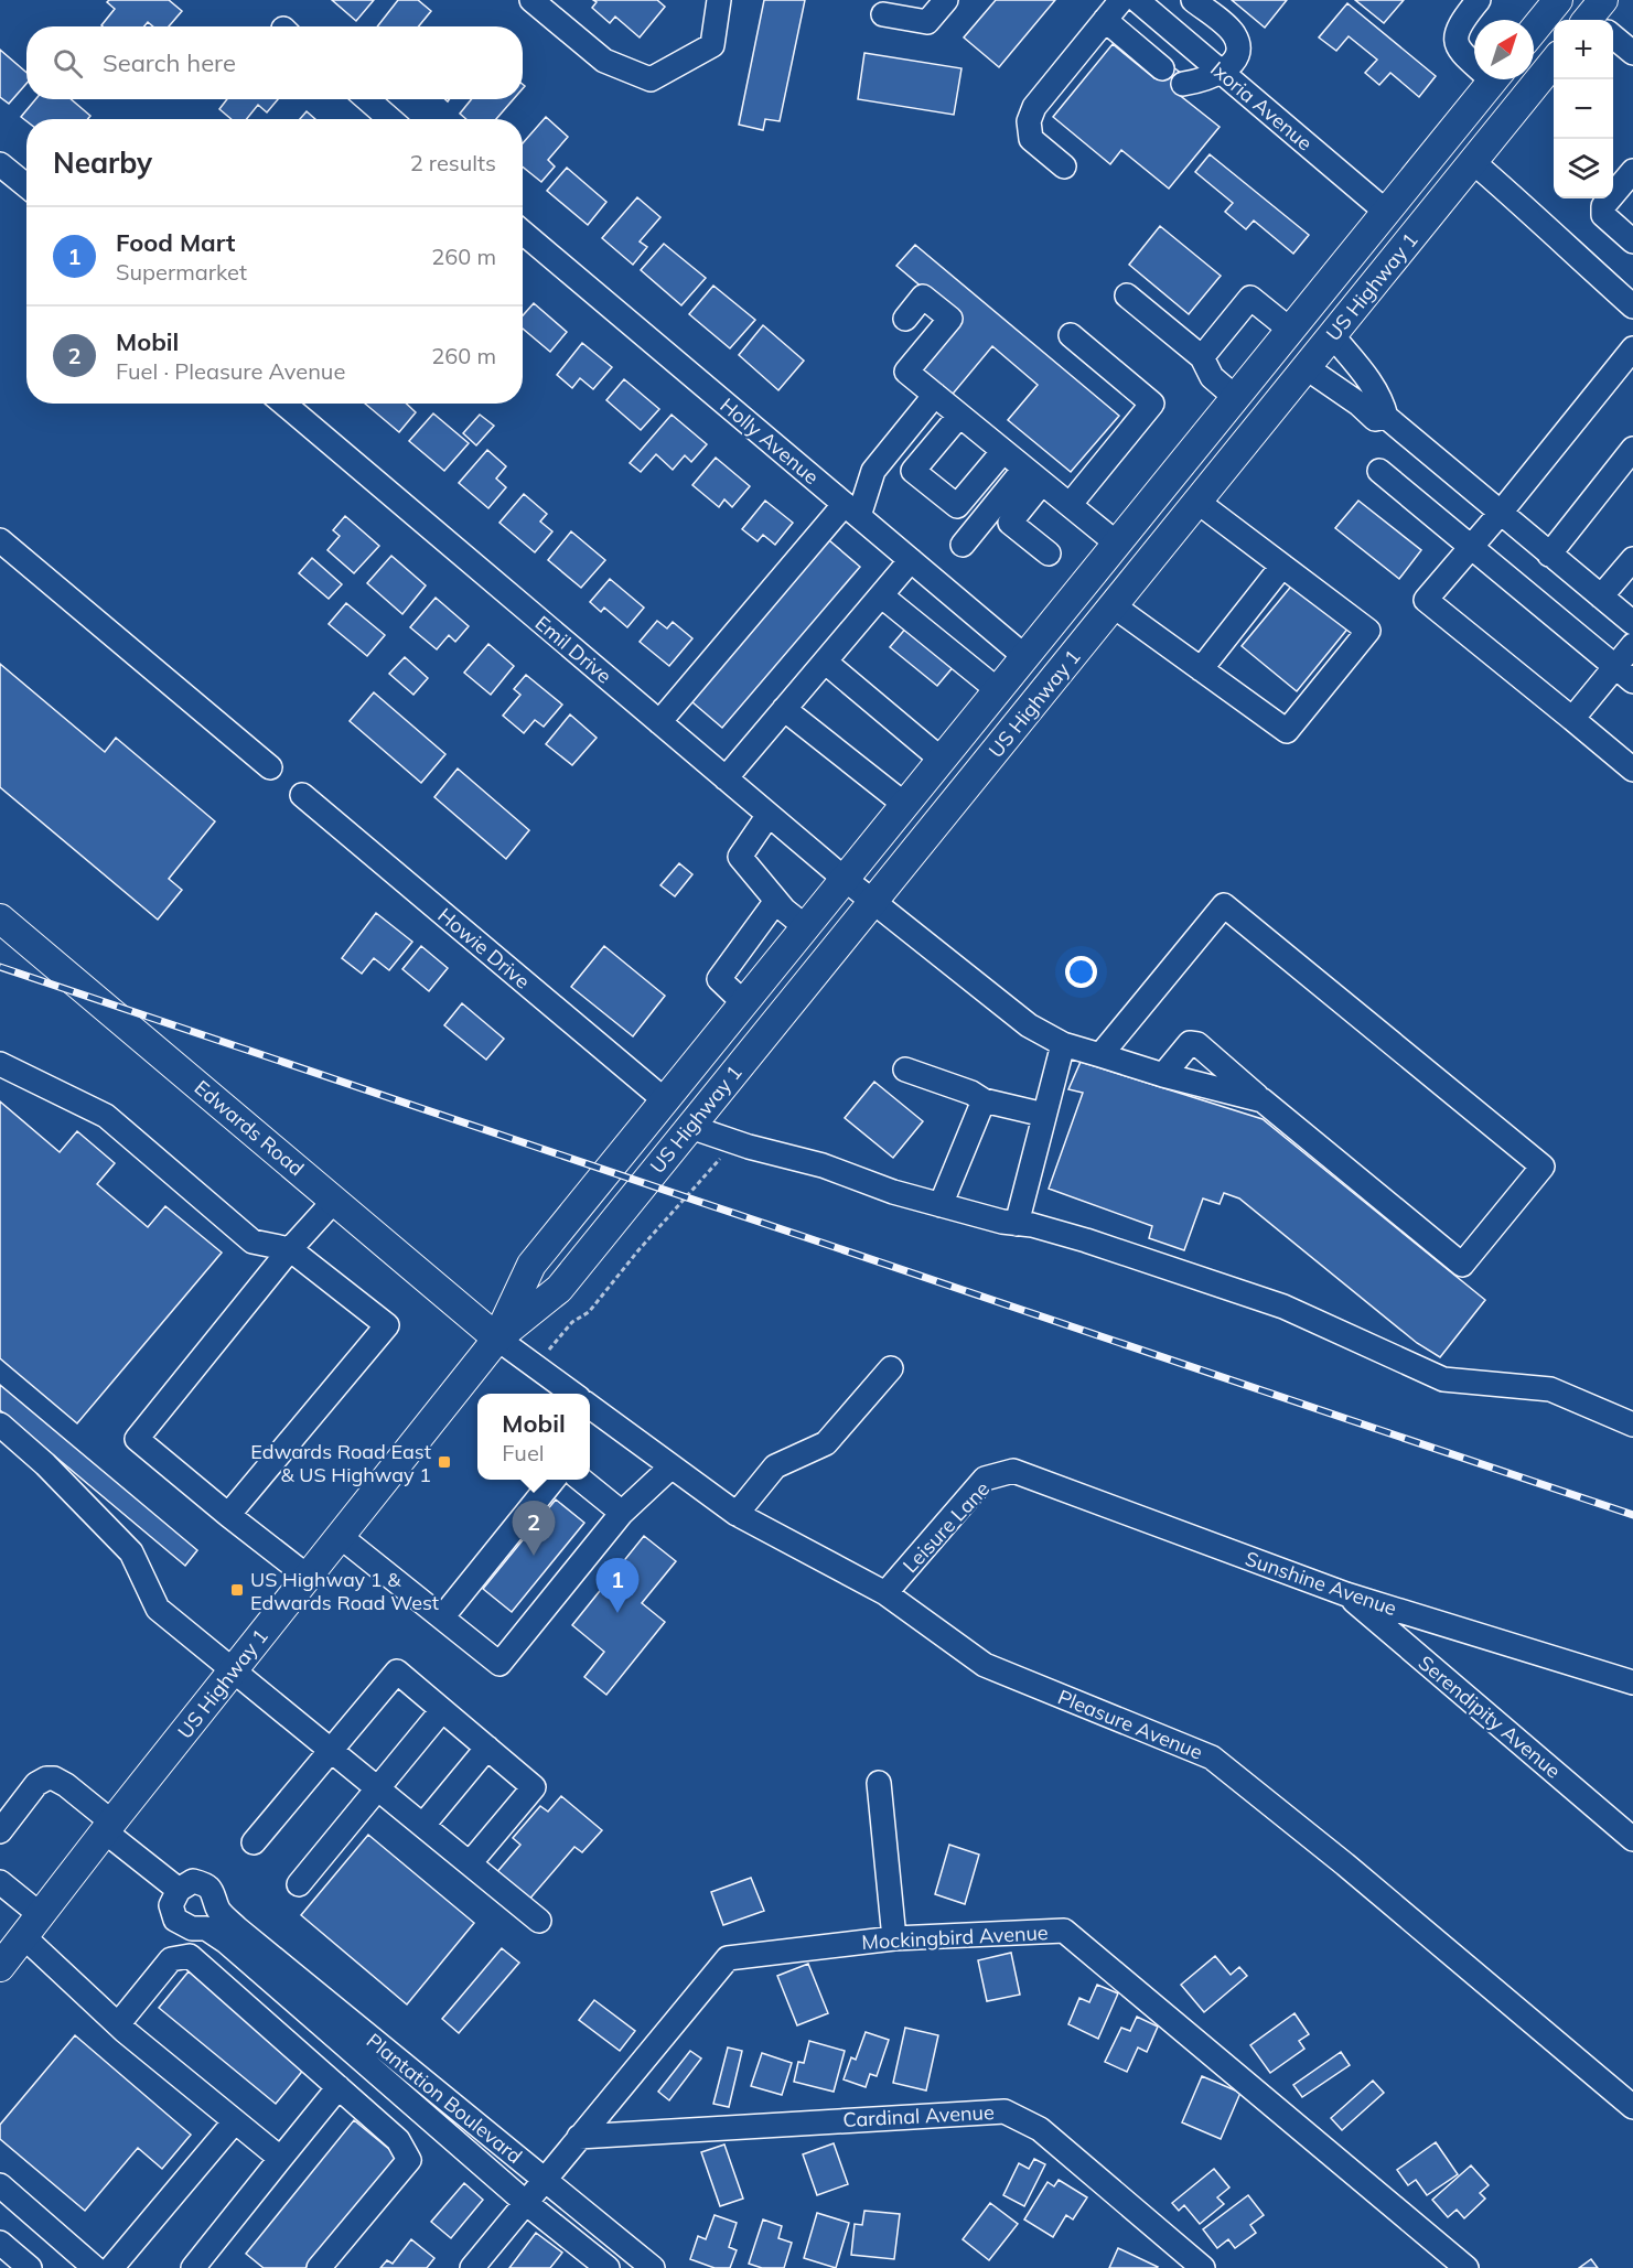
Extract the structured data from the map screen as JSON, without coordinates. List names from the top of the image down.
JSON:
{
  "streets": {
    "main road": ["US Highway 1", "Edwards Road"],
    "street": [
      "Ixoria Avenue",
      "Holly Avenue",
      "Emil Drive",
      "Howie Drive",
      "Leisure Lane",
      "Sunshine Avenue",
      "Serendipity Avenue",
      "Pleasure Avenue",
      "Mockingbird Avenue",
      "Plantation Boulevard",
      "Cardinal Avenue"
    ]
  },
  "crossings": [
    ["Ixoria Avenue", "US Highway 1"],
    ["US Highway 1", "Holly Avenue"],
    ["US Highway 1", "Emil Drive"],
    ["US Highway 1", "Howie Drive"],
    ["US Highway 1", "Edwards Road"],
    ["Leisure Lane", "Sunshine Avenue"],
    ["Leisure Lane", "Pleasure Avenue"],
    ["Sunshine Avenue", "Serendipity Avenue"],
    ["Mockingbird Avenue", "Plantation Boulevard"],
    ["Mockingbird Avenue", "Cardinal Avenue"]
  ],
  "places": {
    "transit": ["Edwards Road East & US Highway 1", "US Highway 1 & Edwards Road West"]
  },
  "north": "top right",
  "page": {
    "map_buttons": ["+", "−"],
    "search": "Search here",
    "heading": ["Nearby", "2 results"],
    "list": [
      {
        "mark": "1",
        "name": "Food Mart",
        "note": "Supermarket",
        "value": "260 m"
      },
      {
        "mark": "2",
        "name": "Mobil",
        "note": "Fuel · Pleasure Avenue",
        "value": "260 m"
      }
    ],
    "popup": ["Mobil", "Fuel"],
    "pins": ["2", "1"]
  }
}
